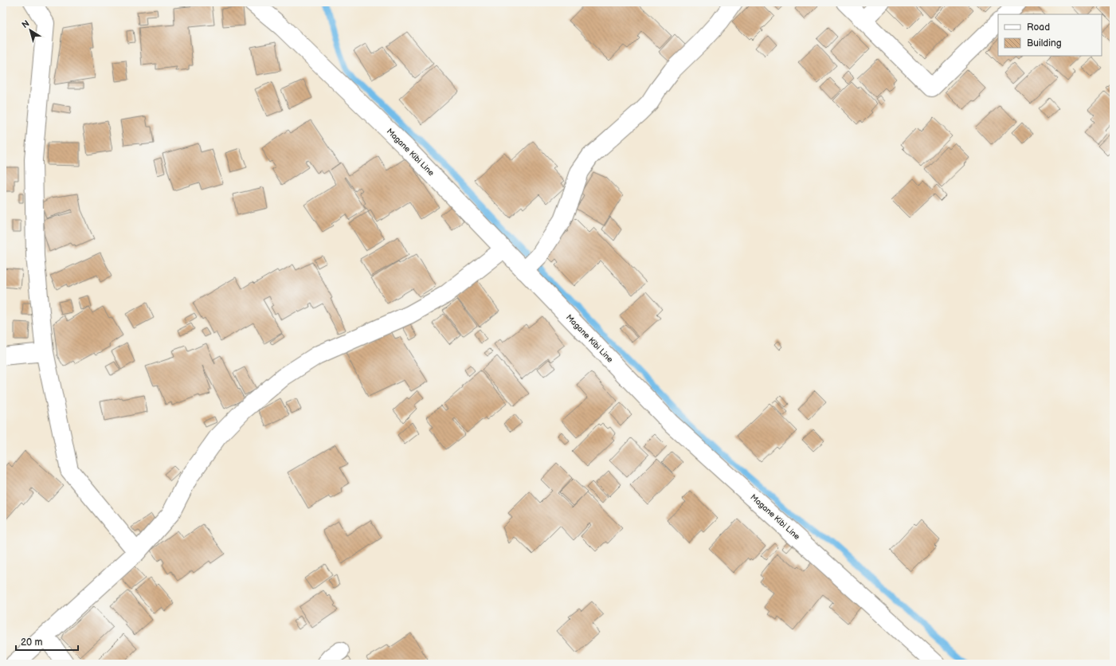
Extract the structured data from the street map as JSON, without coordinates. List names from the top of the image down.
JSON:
{
  "streets": {
    "street": ["Magane Kibi Line"]
  },
  "legend": ["Road", "Building"],
  "scale_bar": "20 m",
  "north": "top left"
}
